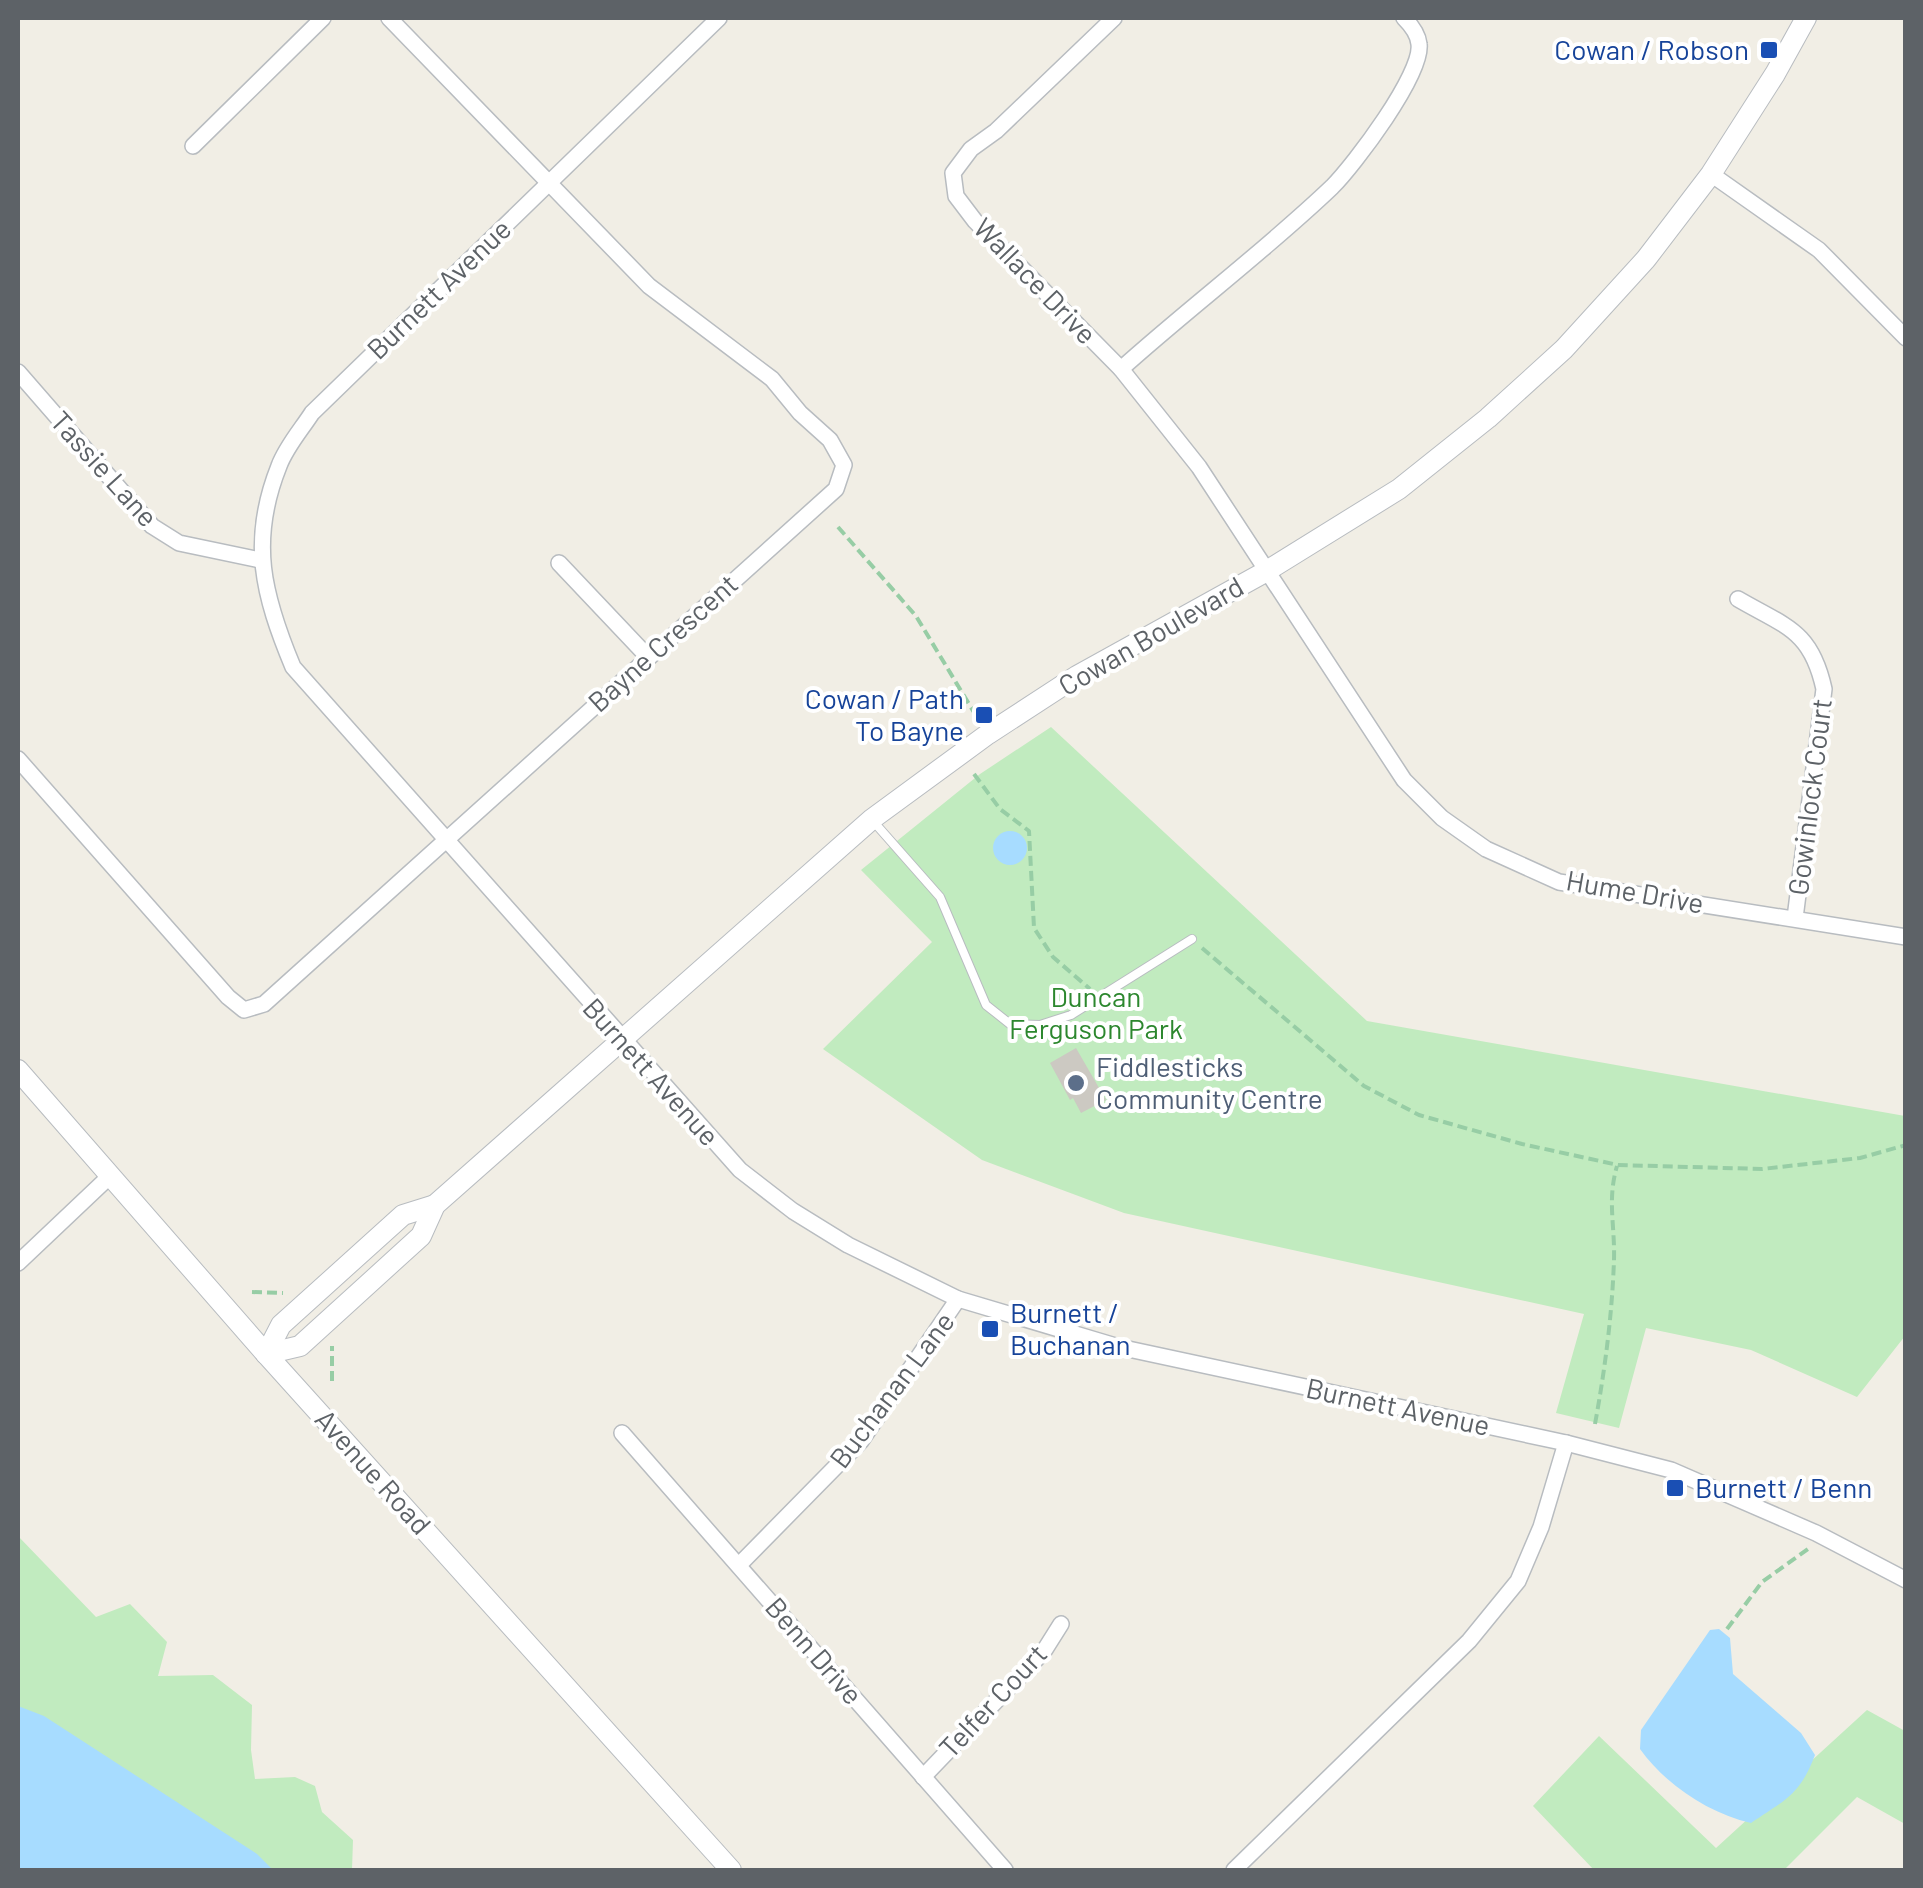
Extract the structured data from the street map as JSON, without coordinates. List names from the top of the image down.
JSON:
{
  "streets": {
    "street": [
      "Wallace Drive",
      "Burnett Avenue",
      "Tassie Lane",
      "Cowan Boulevard",
      "Bayne Crescent",
      "Gowinlock Court",
      "Hume Drive",
      "Buchanan Lane",
      "Avenue Road",
      "Benn Drive",
      "Telfer Court"
    ]
  },
  "crossings": [
    ["Wallace Drive", "Cowan Boulevard"],
    ["Wallace Drive", "Hume Drive"],
    ["Burnett Avenue", "Tassie Lane"],
    ["Burnett Avenue", "Cowan Boulevard"],
    ["Burnett Avenue", "Bayne Crescent"],
    ["Burnett Avenue", "Buchanan Lane"],
    ["Cowan Boulevard", "Hume Drive"],
    ["Cowan Boulevard", "Avenue Road"],
    ["Gowinlock Court", "Hume Drive"],
    ["Buchanan Lane", "Benn Drive"],
    ["Benn Drive", "Telfer Court"]
  ],
  "parks": ["Duncan Ferguson Park"],
  "places": {
    "transit": [
      "Cowan / Robson",
      "Cowan / Path To Bayne",
      "Burnett / Buchanan",
      "Burnett / Benn"
    ],
    "other": ["Fiddlesticks Community Centre"]
  }
}
